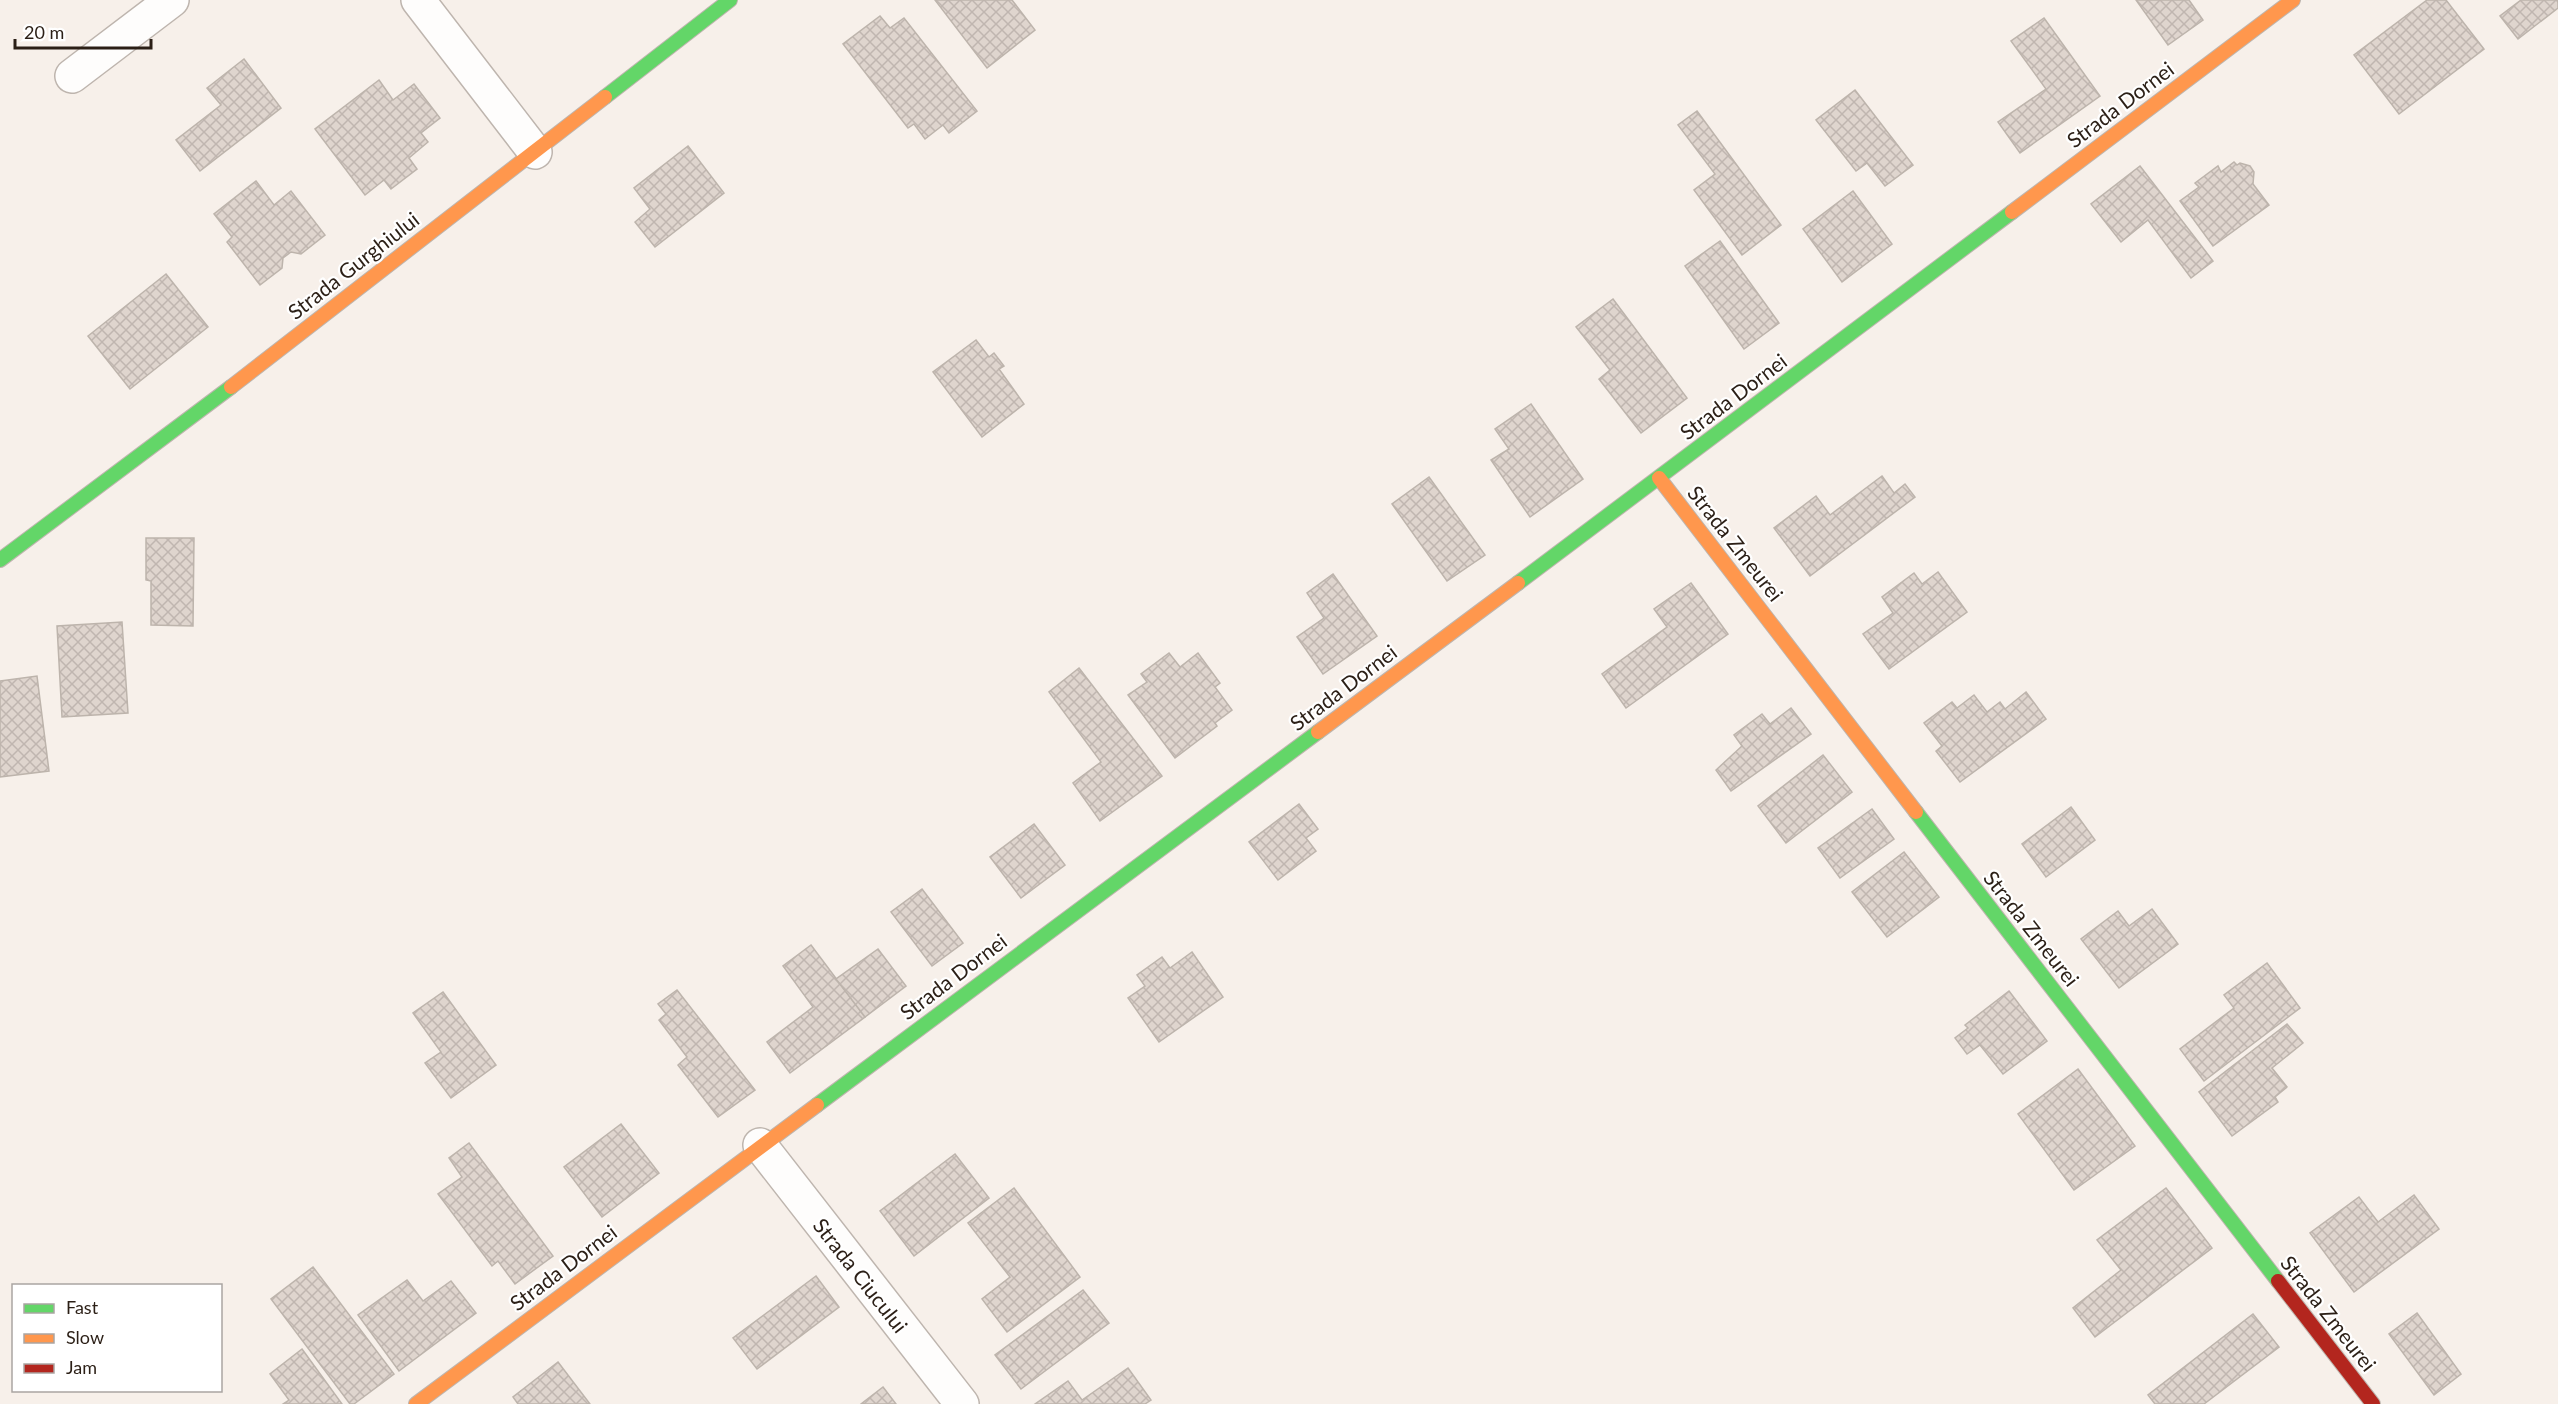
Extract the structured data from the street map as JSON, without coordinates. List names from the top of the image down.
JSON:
{
  "streets": {
    "street": [
      "Strada Dornei",
      "Strada Gurghiului",
      "Strada Zmeurei",
      "Strada Ciucului"
    ]
  },
  "crossings": [
    ["Strada Dornei", "Strada Zmeurei"],
    ["Strada Dornei", "Strada Ciucului"]
  ],
  "legend": ["Fast", "Slow", "Jam"],
  "scale_bar": "20 m"
}
